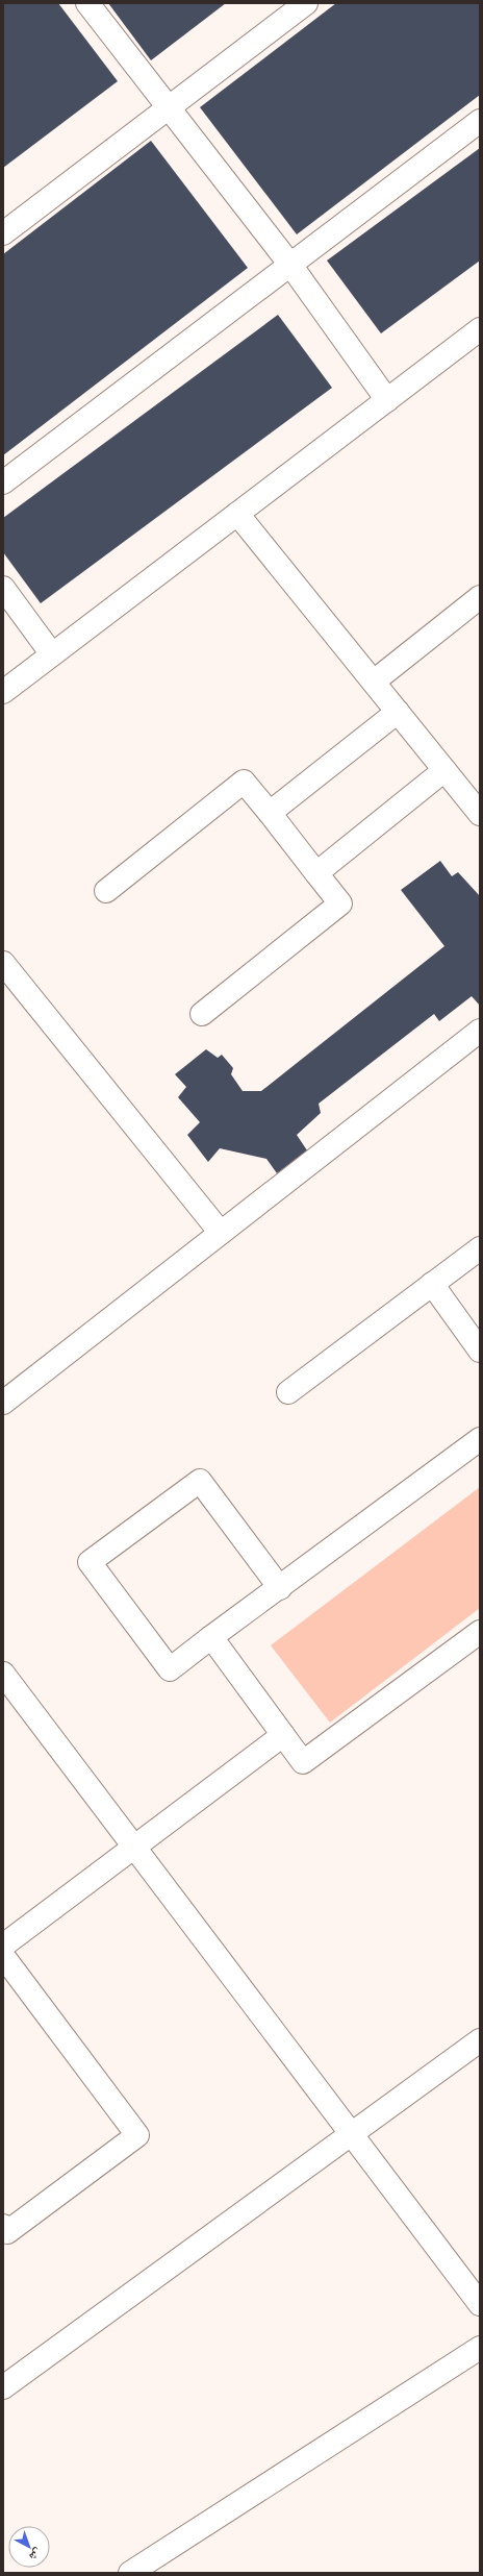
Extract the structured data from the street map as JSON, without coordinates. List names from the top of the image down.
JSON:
{
  "north": "bottom right"
}
